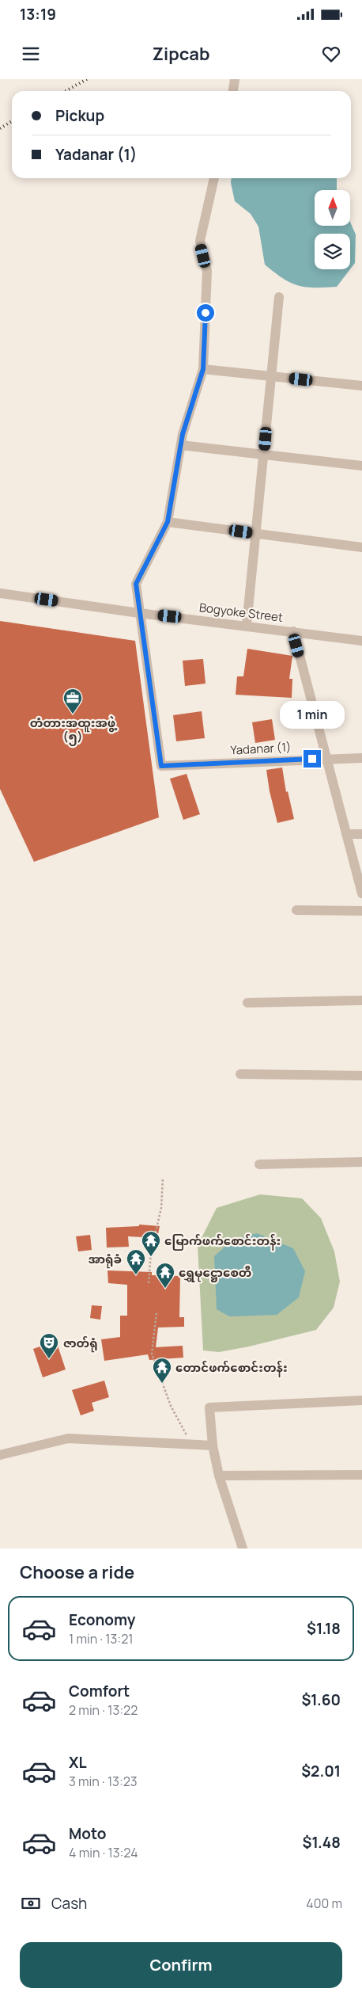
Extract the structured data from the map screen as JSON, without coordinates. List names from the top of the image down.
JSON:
{
  "streets": {
    "street": ["Bogyoke Street", "Yadanar (1)"]
  },
  "crossings": [
    ["Bogyoke Street", "Yadanar (1)"]
  ],
  "places": {
    "office": ["တံတားအထူးအဖွဲ့ (၅)"],
    "temple": [
      "မြောက်ဖက်စောင်းတန်း",
      "အာရုံခံ",
      "ရွှေမုဋ္ဌောစေတီ",
      "တောင်ဖက်စောင်းတန်း"
    ],
    "theatre": ["ဇာတ်ရုံ"]
  },
  "north": "top",
  "page": {
    "status": "13:19",
    "header": "Zipcab",
    "banner": ["Pickup", "Yadanar (1)"],
    "bubble": "1 min",
    "heading": "Choose a ride",
    "list": [
      {
        "name": "Economy",
        "note": "1 min · 13:21",
        "value": "$1.18"
      },
      {
        "name": "Comfort",
        "note": "2 min · 13:22",
        "value": "$1.60"
      },
      {
        "name": "XL",
        "note": "3 min · 13:23",
        "value": "$2.01"
      },
      {
        "name": "Moto",
        "note": "4 min · 13:24",
        "value": "$1.48"
      }
    ],
    "pay": ["Cash", "400 m"],
    "buttons": "Confirm"
  }
}
